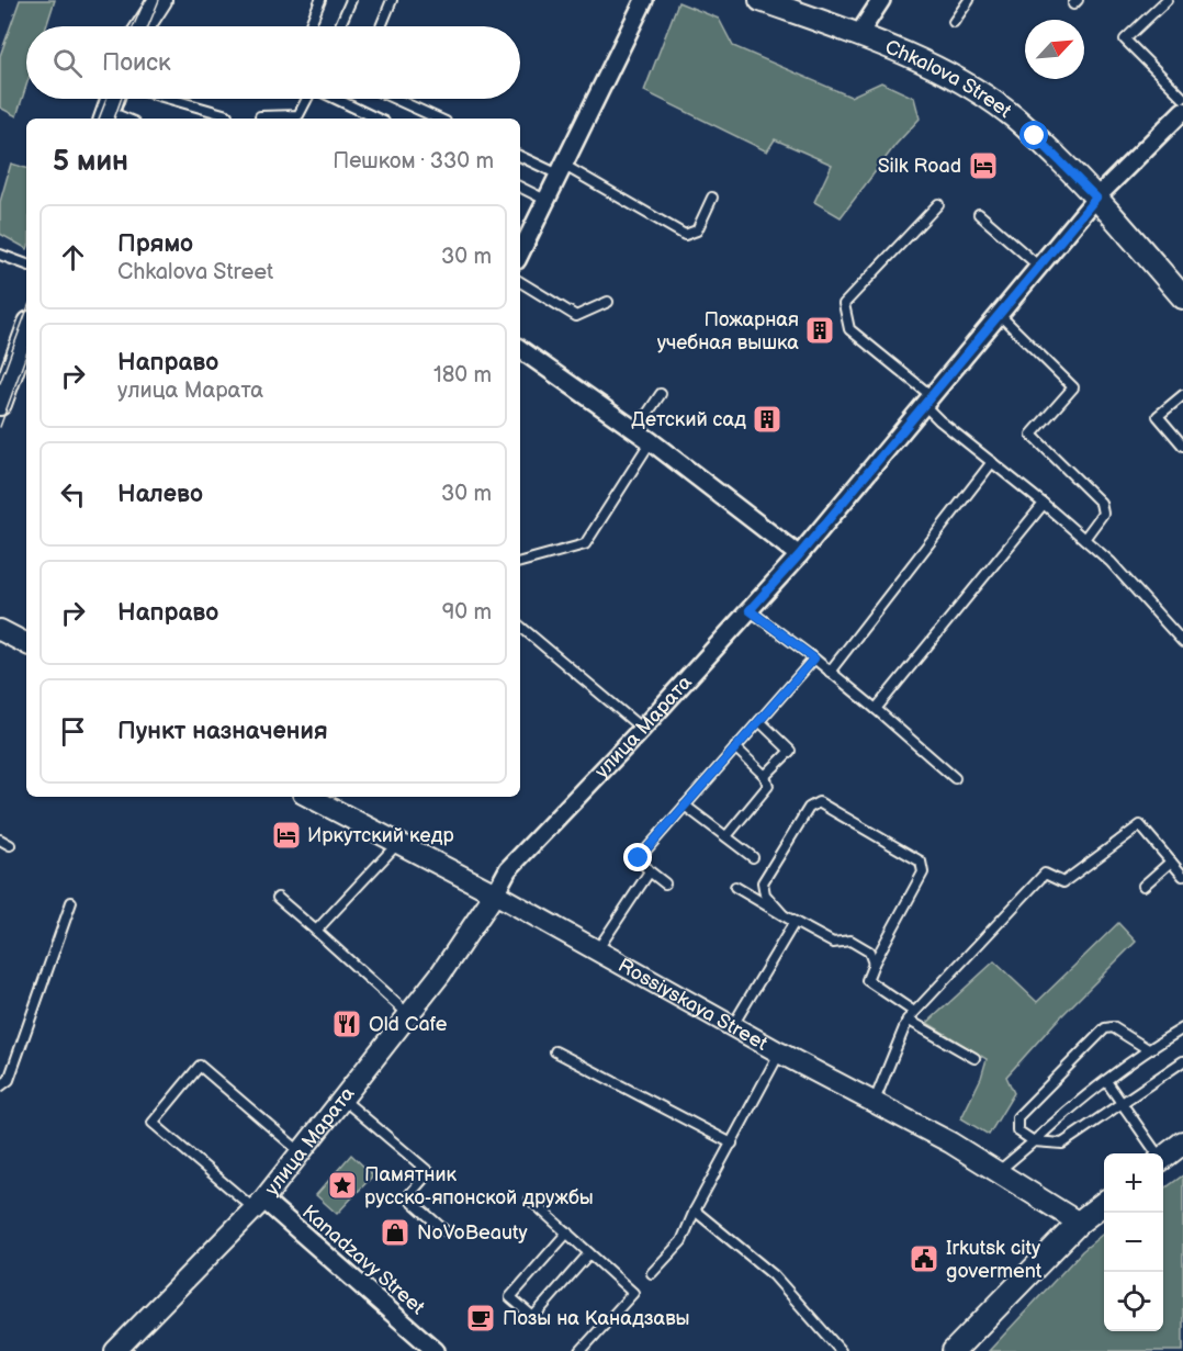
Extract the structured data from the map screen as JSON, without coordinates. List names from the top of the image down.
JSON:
{
  "streets": {
    "main road": ["Chkalova Street"],
    "street": ["улица Марата", "Rossiyskaya Street", "Kanadzavy Street"]
  },
  "crossings": [
    ["Chkalova Street", "улица Марата"],
    ["улица Марата", "Rossiyskaya Street"],
    ["улица Марата", "Kanadzavy Street"]
  ],
  "places": {
    "hotel": ["Silk Road", "Иркутский кедр"],
    "building": ["Пожарная учебная вышка", "Детский сад"],
    "restaurant": ["Old Cafe"],
    "place": ["Памятник русско-японской дружбы"],
    "shop": ["NoVoBeauty"],
    "public building": ["Irkutsk city goverment"],
    "cafe": ["Позы на Канадзавы"]
  },
  "north": "top right",
  "page": {
    "search": "Поиск",
    "heading": ["5 мин", "Пешком · 330 m"],
    "list": [
      ["Прямо", "Chkalova Street", "30 m"],
      ["Направо", "улица Марата", "180 m"],
      ["Налево", "30 m"],
      ["Направо", "90 m"],
      "Пункт назначения"
    ],
    "map_buttons": ["+", "−"]
  }
}
